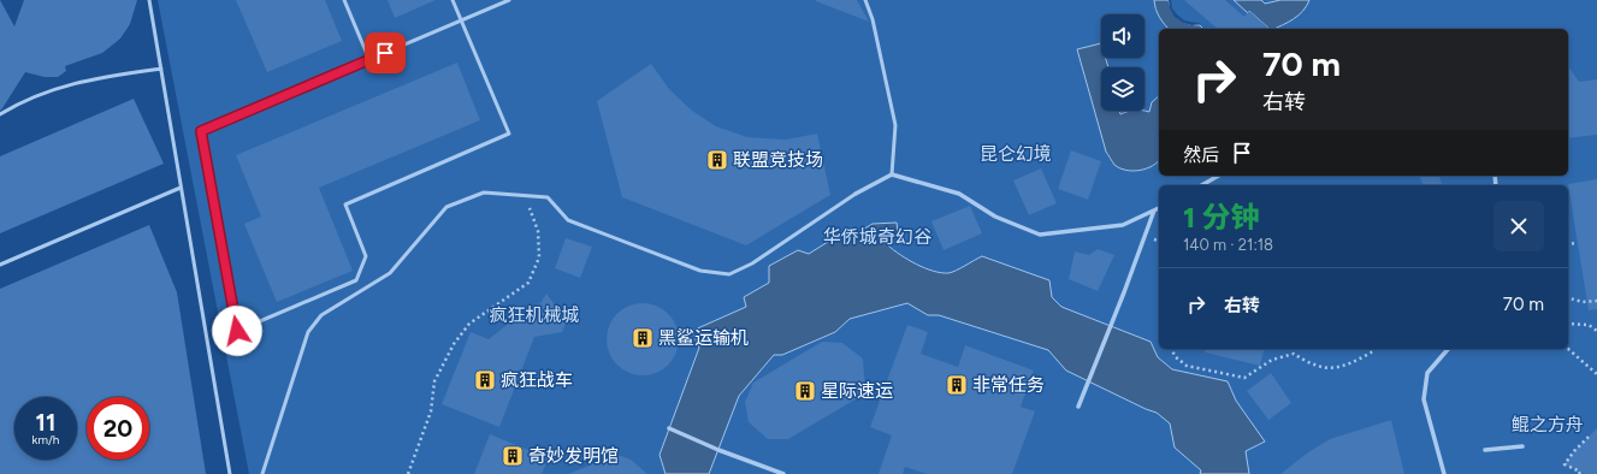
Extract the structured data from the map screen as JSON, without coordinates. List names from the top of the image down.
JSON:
{
  "parks": [
    "昆仑幻境",
    "华侨城奇幻谷",
    "疯狂机械城",
    "鲲之方舟"
  ],
  "places": {
    "building": [
      "联盟竞技场",
      "黑鲨运输机",
      "疯狂战车",
      "非常任务",
      "星际速运",
      "奇妙发明馆"
    ]
  },
  "page": {
    "turn": ["70 m", "右转"],
    "then": "然后",
    "heading": ["1 分钟", "140 m · 21:18"],
    "list": [
      {
        "name": "右转",
        "value": "70 m"
      }
    ],
    "speed": "11 km/h",
    "limit": "20"
  }
}
